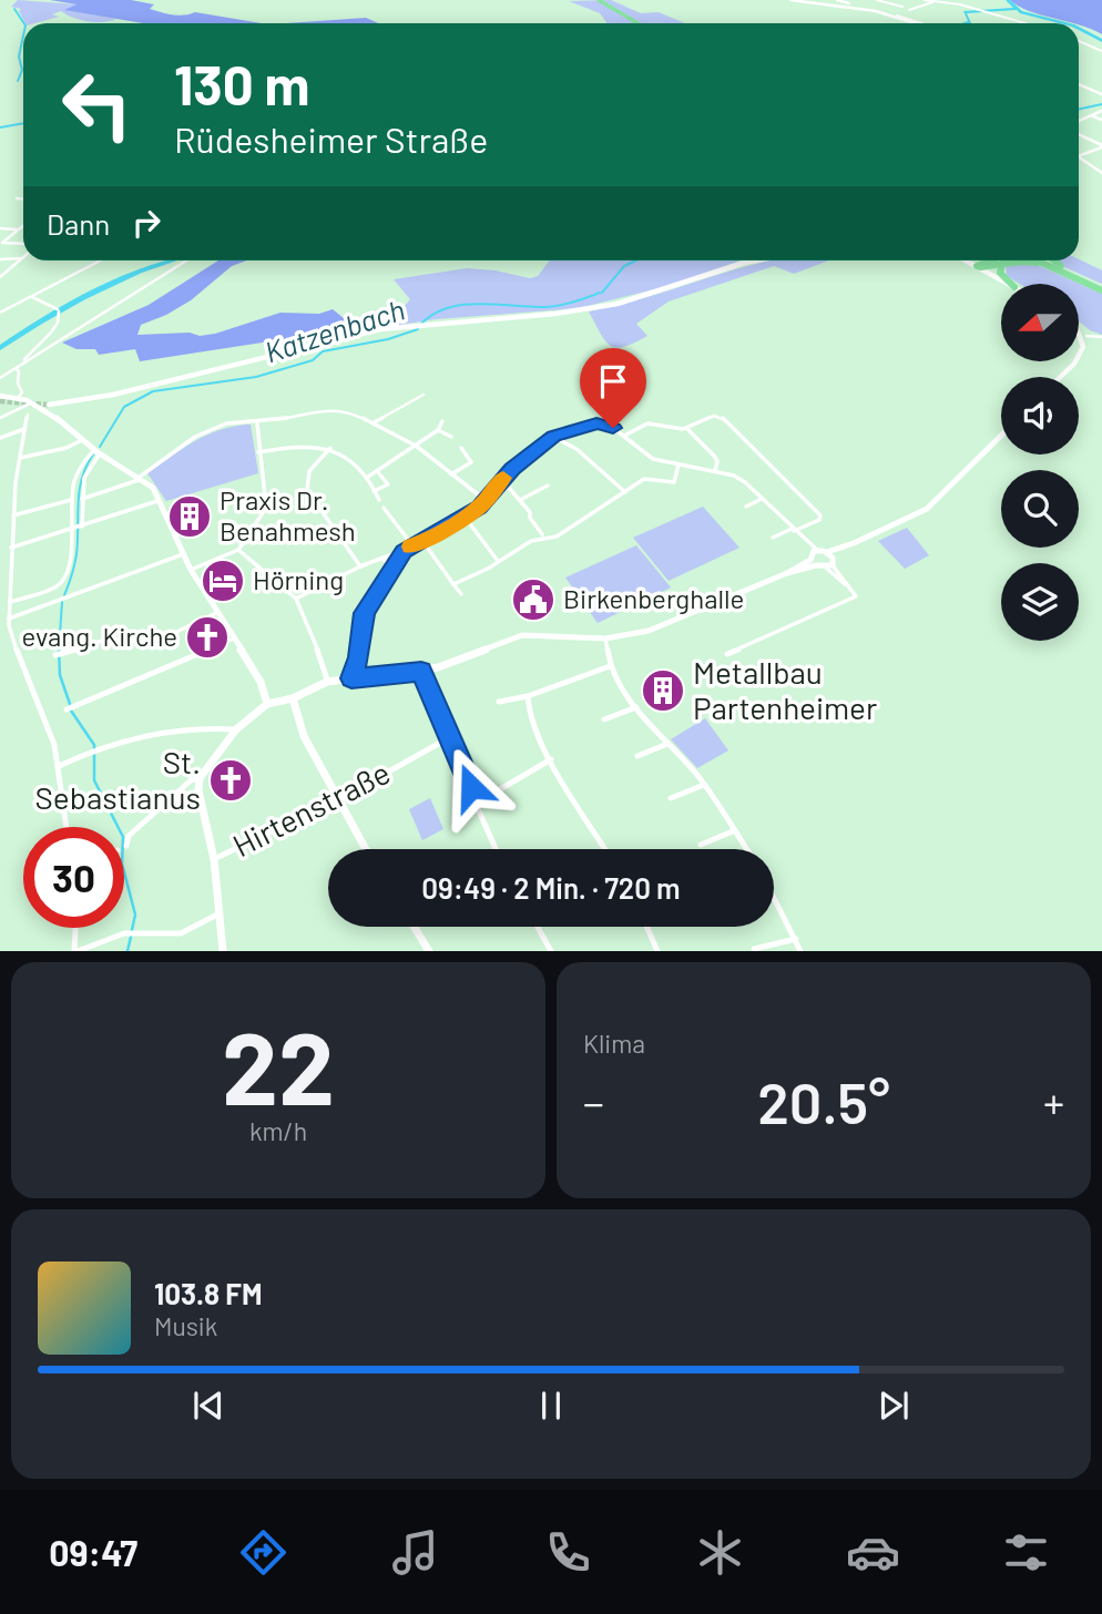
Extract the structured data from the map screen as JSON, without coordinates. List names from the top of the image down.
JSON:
{
  "streets": {
    "street": ["Hirtenstraße"]
  },
  "water": ["Katzenbach"],
  "places": {
    "building": ["Praxis Dr. Benahmesh", "Metallbau Partenheimer"],
    "hotel": ["Hörning"],
    "public building": ["Birkenberghalle"],
    "church": ["evang. Kirche", "St. Sebastianus"]
  },
  "north": "left",
  "page": {
    "turn": ["130 m", "Rüdesheimer Straße"],
    "then": "Dann",
    "limit": "30",
    "trip": "09:49 · 2 Min. · 720 m",
    "tile": [
      ["22", "km/h"],
      "Klima"
    ],
    "heat": ["−", "20.5°", "+"],
    "song": ["103.8 FM", "Musik"],
    "tabs": "09:47"
  }
}
